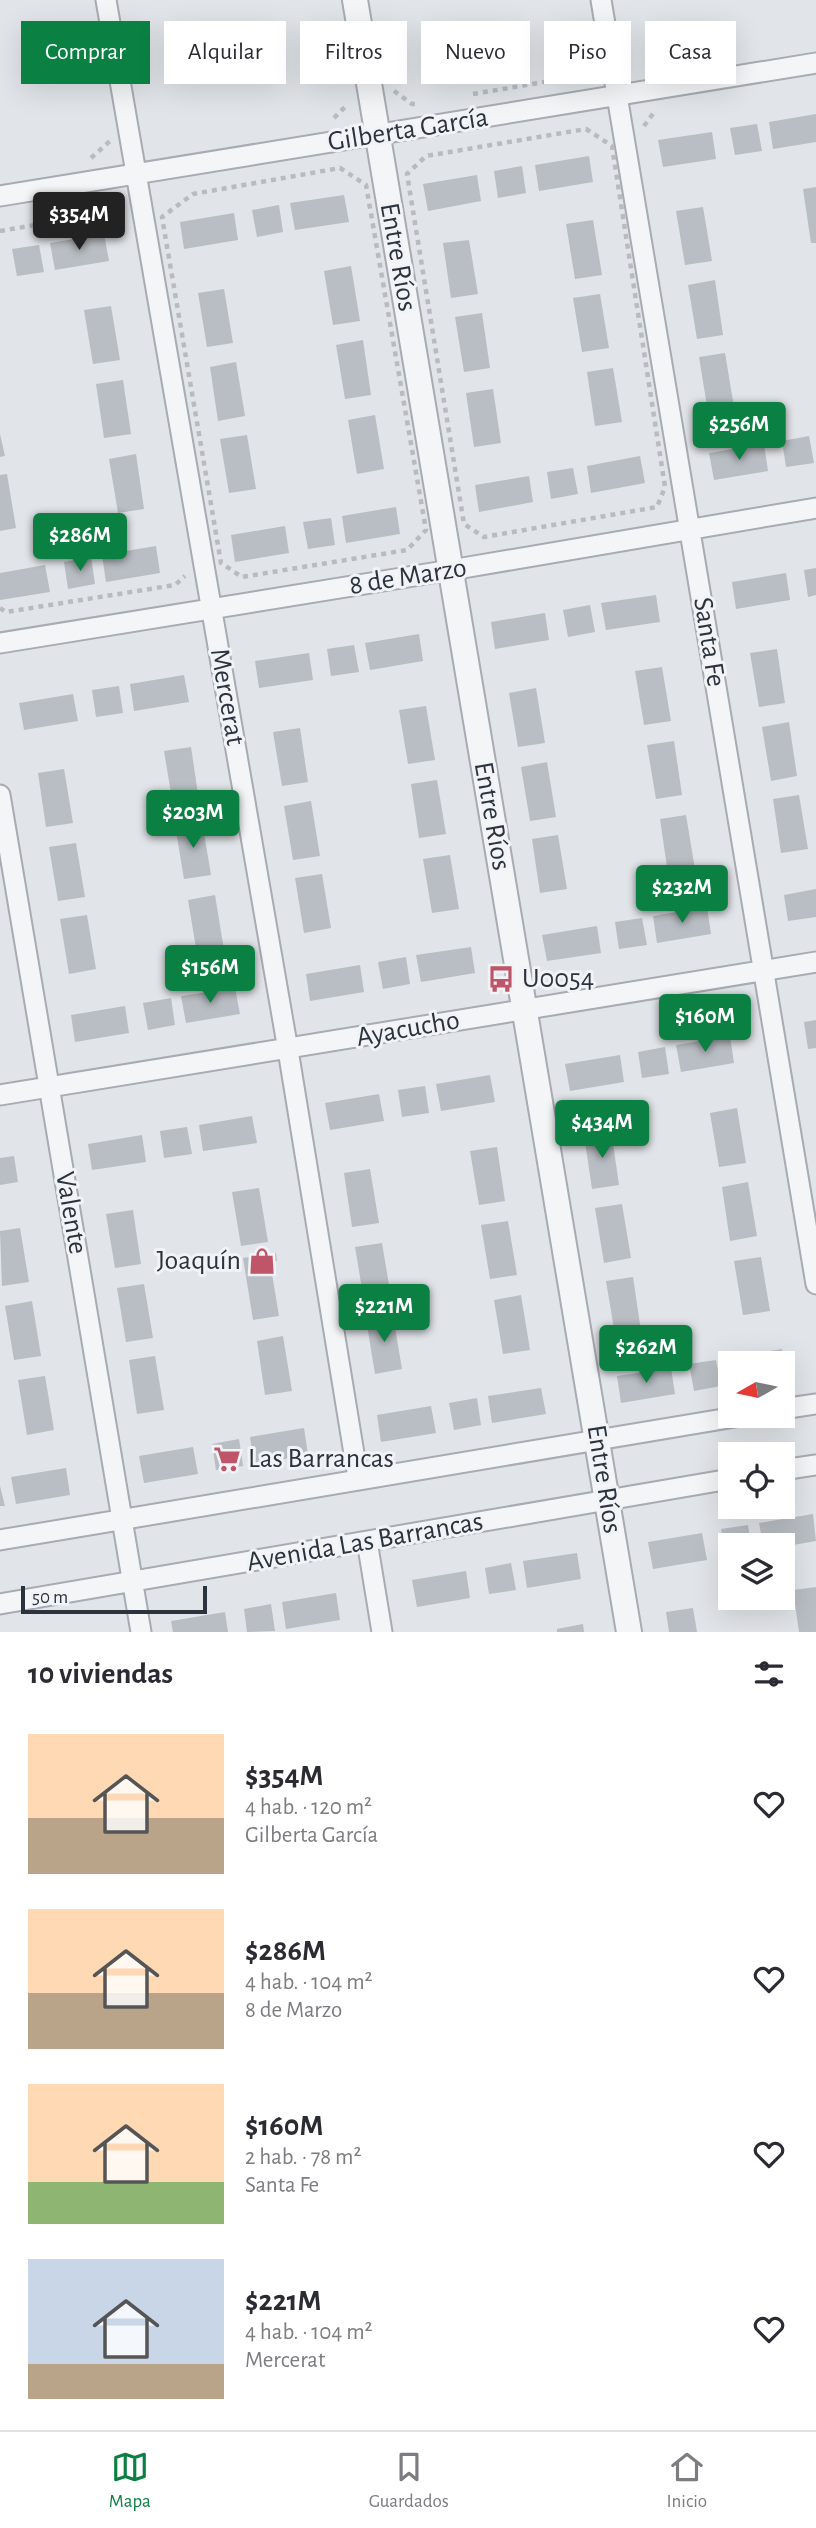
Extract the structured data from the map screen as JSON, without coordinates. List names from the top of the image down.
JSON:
{
  "streets": {
    "street": [
      "Gilberta García",
      "Entre Ríos",
      "8 de Marzo",
      "Santa Fe",
      "Mercerat",
      "Ayacucho",
      "Valente",
      "Avenida Las Barrancas"
    ]
  },
  "crossings": [
    ["Gilberta García", "Entre Ríos"],
    ["Gilberta García", "Santa Fe"],
    ["Gilberta García", "Mercerat"],
    ["Entre Ríos", "8 de Marzo"],
    ["Entre Ríos", "Ayacucho"],
    ["Entre Ríos", "Avenida Las Barrancas"],
    ["8 de Marzo", "Santa Fe"],
    ["8 de Marzo", "Mercerat"],
    ["Santa Fe", "Ayacucho"],
    ["Mercerat", "Ayacucho"],
    ["Ayacucho", "Valente"],
    ["Valente", "Avenida Las Barrancas"]
  ],
  "places": {
    "bus stop": ["U0054"],
    "shop": ["Joaquín"],
    "supermarket": ["Las Barrancas"]
  },
  "scale_bar": "50 m",
  "north": "left",
  "page": {
    "chip": [
      "Comprar",
      "Alquilar",
      "Filtros",
      "Nuevo",
      "Piso",
      "Casa"
    ],
    "price": [
      "$354M",
      "$256M",
      "$286M",
      "$203M",
      "$232M",
      "$156M",
      "$160M",
      "$434M",
      "$221M",
      "$262M"
    ],
    "scale": "50 m",
    "heading": "10 viviendas",
    "list": [
      {
        "name": "$354M",
        "note": "4 hab. · 120 m² · Gilberta García"
      },
      {
        "name": "$286M",
        "note": "4 hab. · 104 m² · 8 de Marzo"
      },
      {
        "name": "$160M",
        "note": "2 hab. · 78 m² · Santa Fe"
      },
      {
        "name": "$221M",
        "note": "4 hab. · 104 m² · Mercerat"
      }
    ],
    "tabs": ["Mapa", "Guardados", "Inicio"]
  }
}
